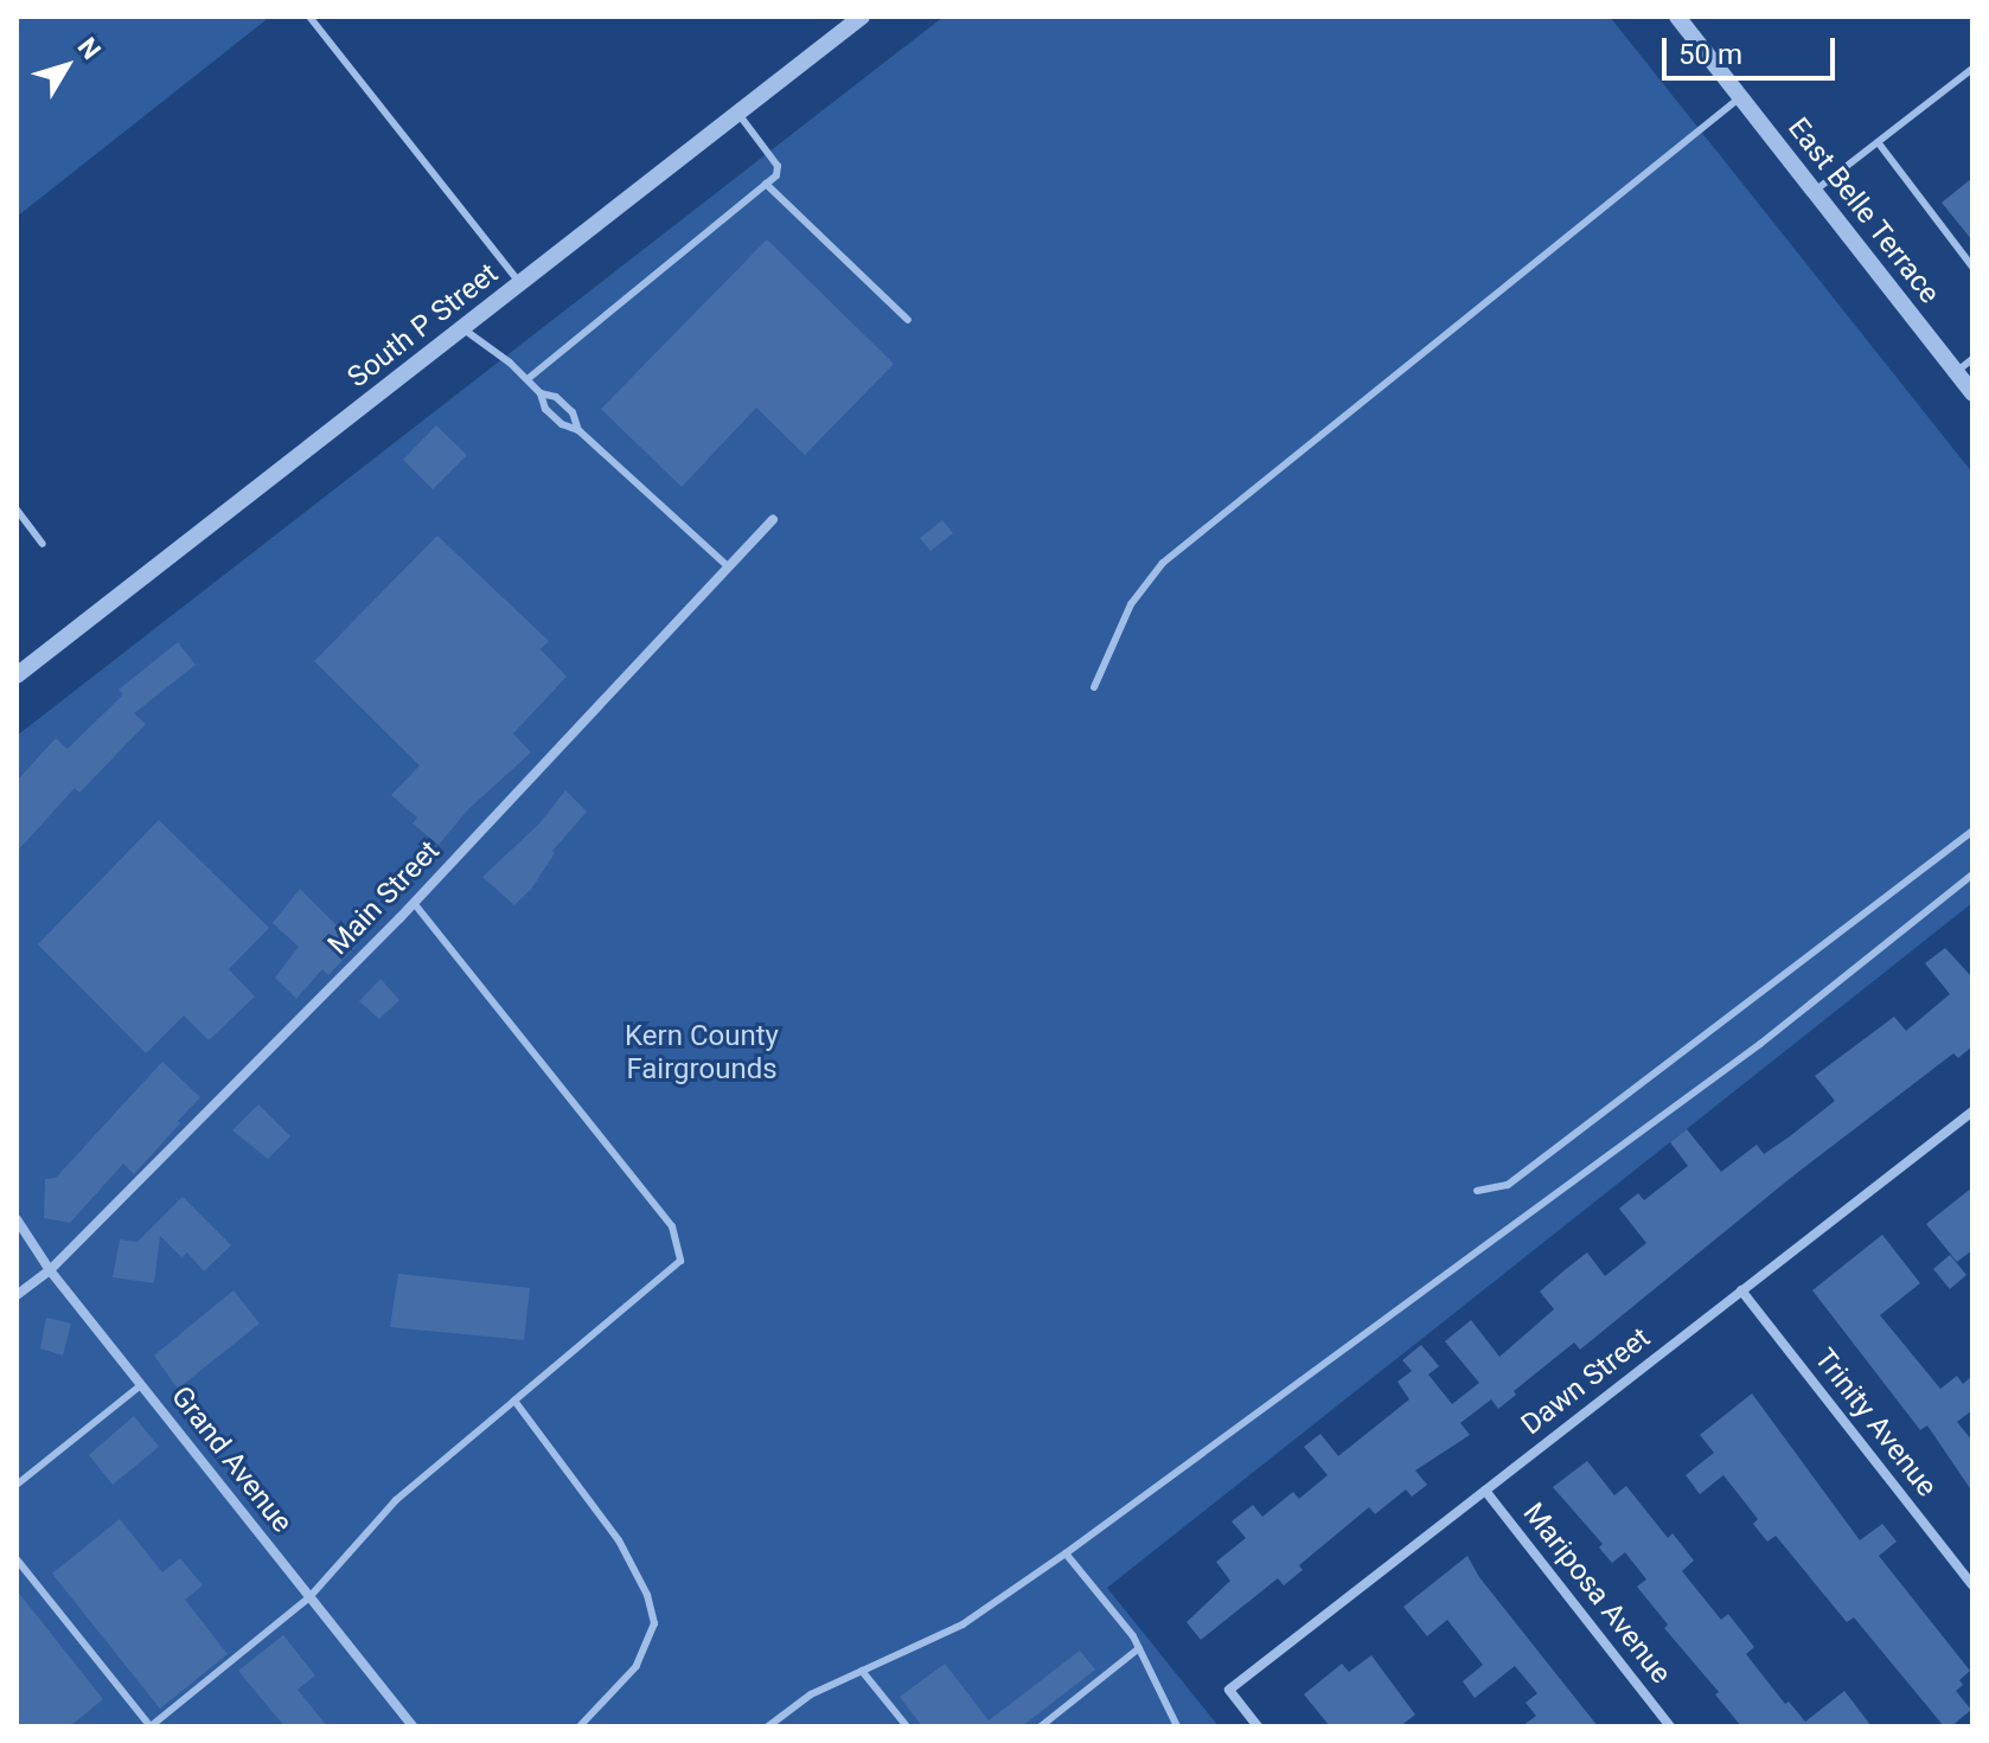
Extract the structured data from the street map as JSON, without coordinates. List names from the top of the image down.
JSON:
{
  "streets": {
    "street": [
      "East Belle Terrace",
      "South P Street",
      "Main Street",
      "Dawn Street",
      "Trinity Avenue",
      "Grand Avenue",
      "Mariposa Avenue"
    ]
  },
  "crossings": [
    ["Main Street", "Grand Avenue"],
    ["Dawn Street", "Trinity Avenue"],
    ["Dawn Street", "Mariposa Avenue"]
  ],
  "parks": ["Kern County Fairgrounds"],
  "scale_bar": "50 m",
  "north": "top right"
}
